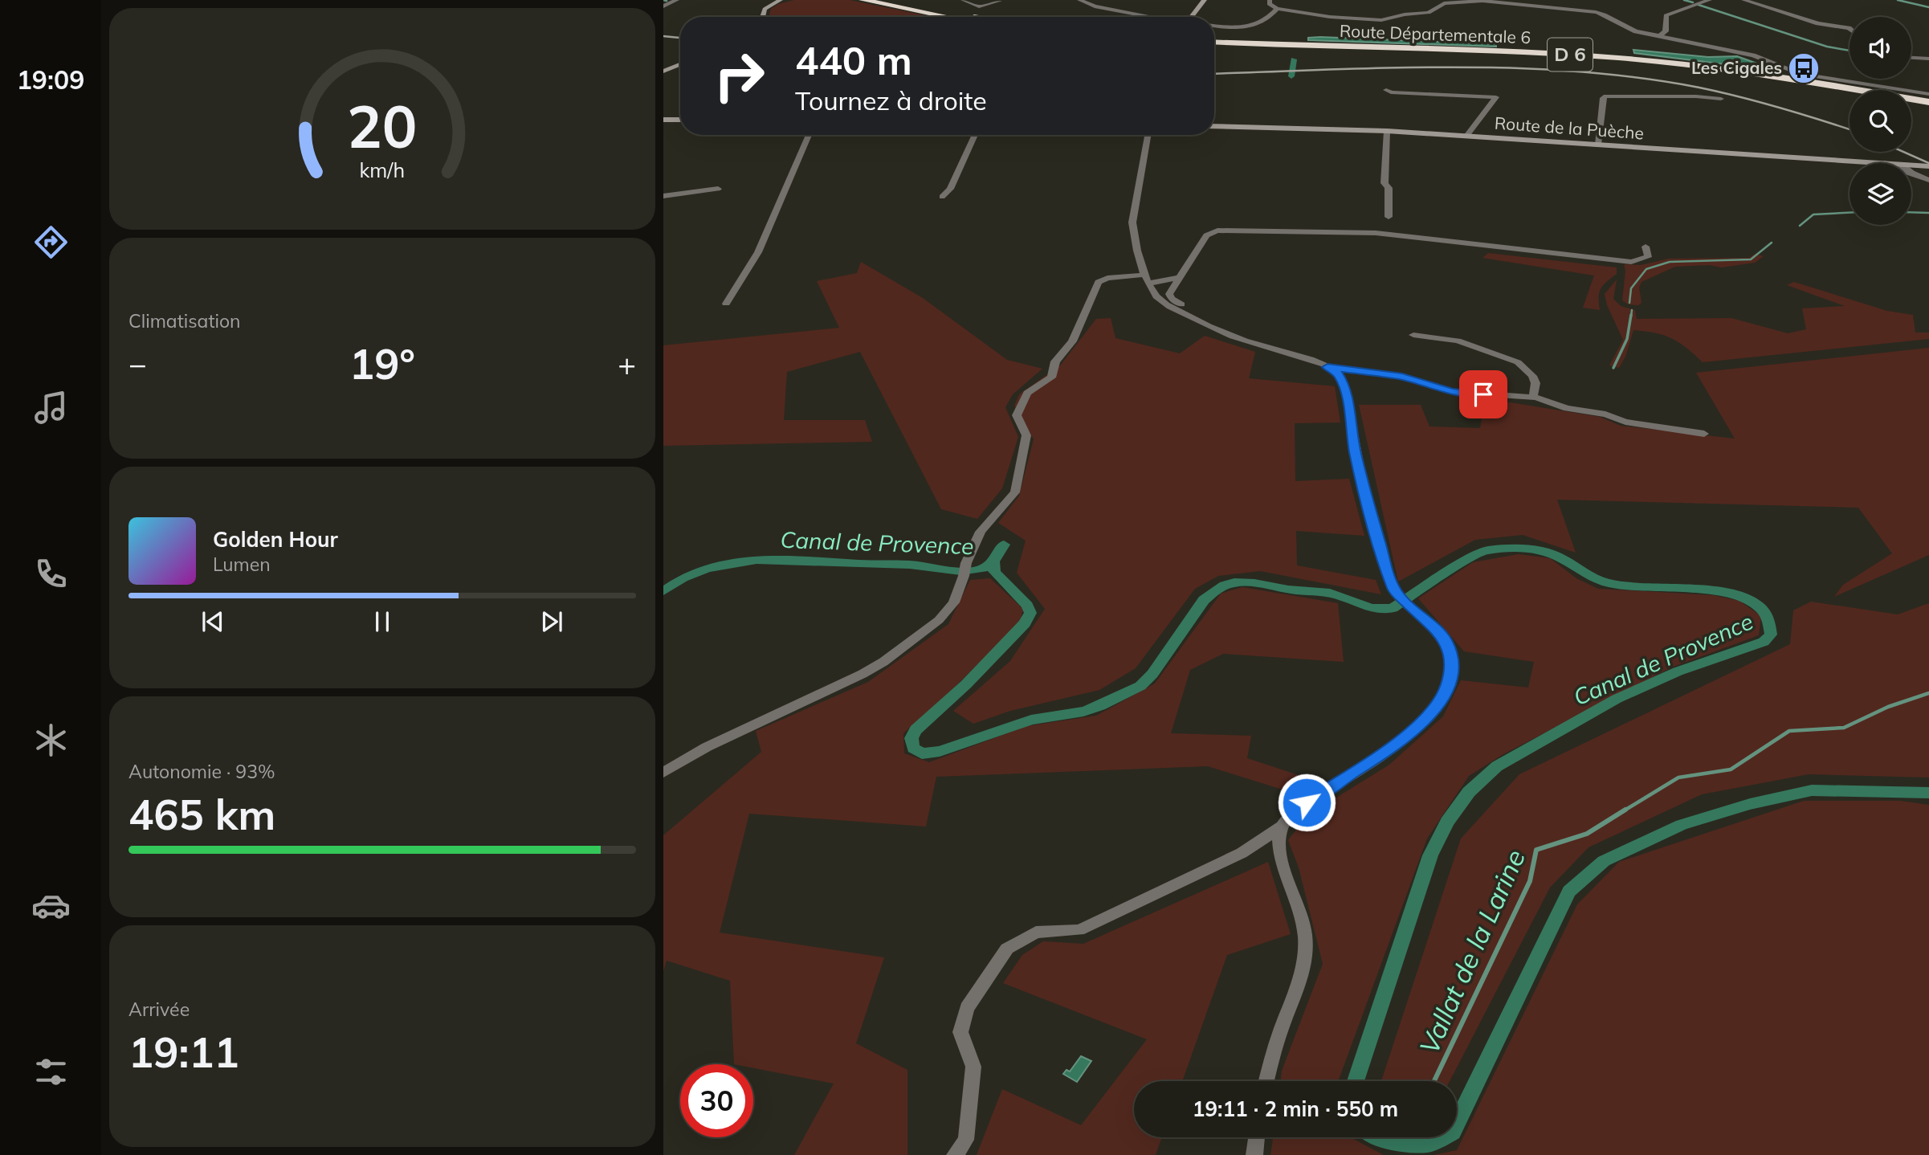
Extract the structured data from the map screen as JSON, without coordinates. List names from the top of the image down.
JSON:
{
  "streets": {
    "highway": ["Route Départementale 6", "D 6"],
    "main road": ["Route de la Puèche"]
  },
  "water": ["Canal de Provence", "Vallat de la Larine"],
  "places": {
    "bus stop": ["Les Cigales"]
  },
  "page": {
    "tabs": "19:09",
    "turn": ["440 m", "Tournez à droite"],
    "tile": [
      "Climatisation",
      ["Autonomie · 93%", "465 km"],
      ["Arrivée", "19:11"]
    ],
    "heat": ["−", "19°", "+"],
    "song": ["Golden Hour", "Lumen"],
    "limit": "30",
    "trip": "19:11 · 2 min · 550 m",
    "gauge": ["20", "km/h"]
  }
}
